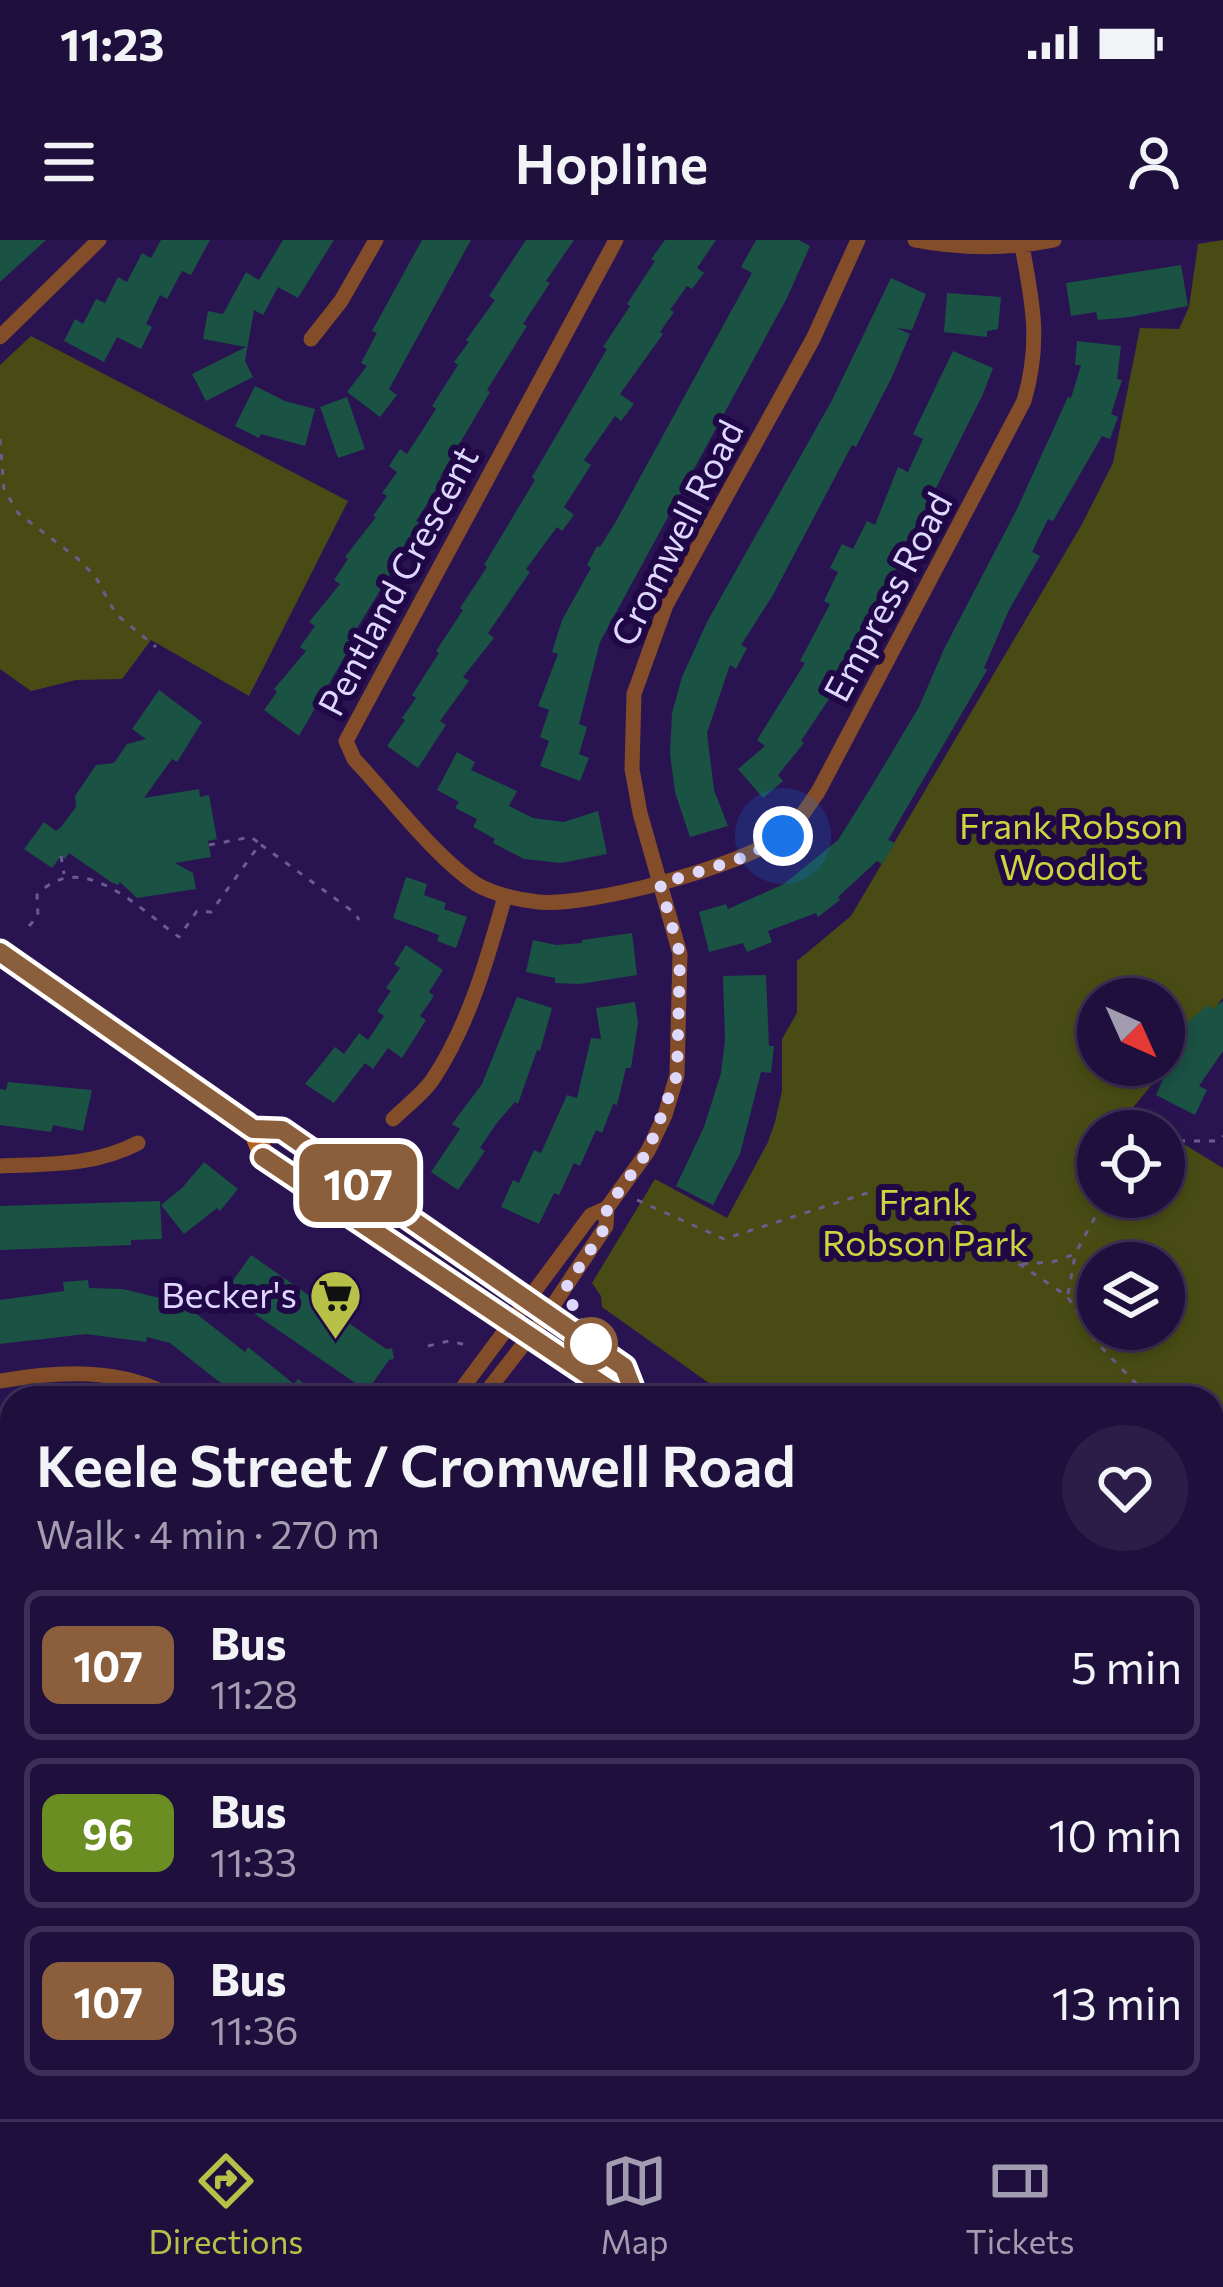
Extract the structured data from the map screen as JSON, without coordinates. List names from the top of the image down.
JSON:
{
  "streets": {
    "street": ["Cromwell Road", "Pentland Crescent", "Empress Road"]
  },
  "crossings": [
    ["Cromwell Road", "Pentland Crescent"],
    ["Cromwell Road", "Empress Road"],
    ["Pentland Crescent", "Empress Road"]
  ],
  "parks": ["Frank Robson Woodlot", "Frank Robson Park"],
  "places": {
    "supermarket": ["Becker's"]
  },
  "lines": ["bus line 107"],
  "north": "bottom right",
  "page": {
    "status": "11:23",
    "header": "Hopline",
    "on_map": "107",
    "heading": ["Keele Street / Cromwell Road", "Walk · 4 min · 270 m"],
    "list": [
      {
        "mark": "107",
        "name": "Bus",
        "note": "11:28",
        "value": "5 min"
      },
      {
        "mark": "96",
        "name": "Bus",
        "note": "11:33",
        "value": "10 min"
      },
      {
        "mark": "107",
        "name": "Bus",
        "note": "11:36",
        "value": "13 min"
      }
    ],
    "tabs": ["Directions", "Map", "Tickets"]
  }
}
